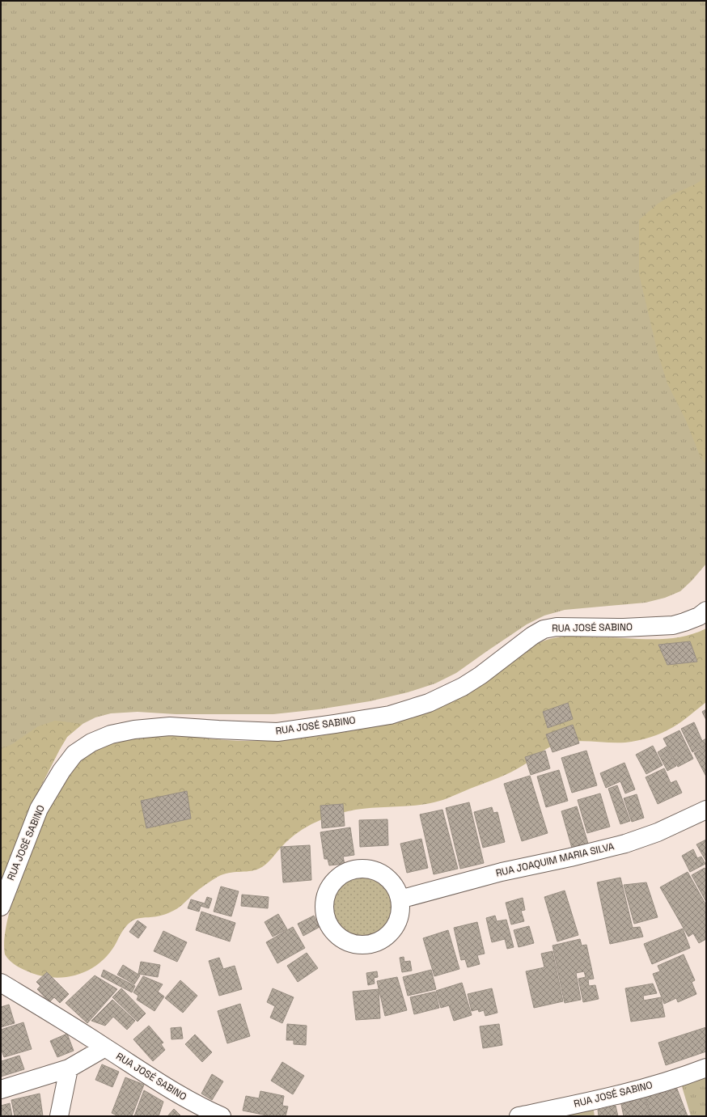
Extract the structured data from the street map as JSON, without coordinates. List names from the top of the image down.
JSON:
{
  "streets": {
    "street": ["RUA JOSÉ SABINO", "RUA JOAQUIM MARIA SILVA"]
  }
}
